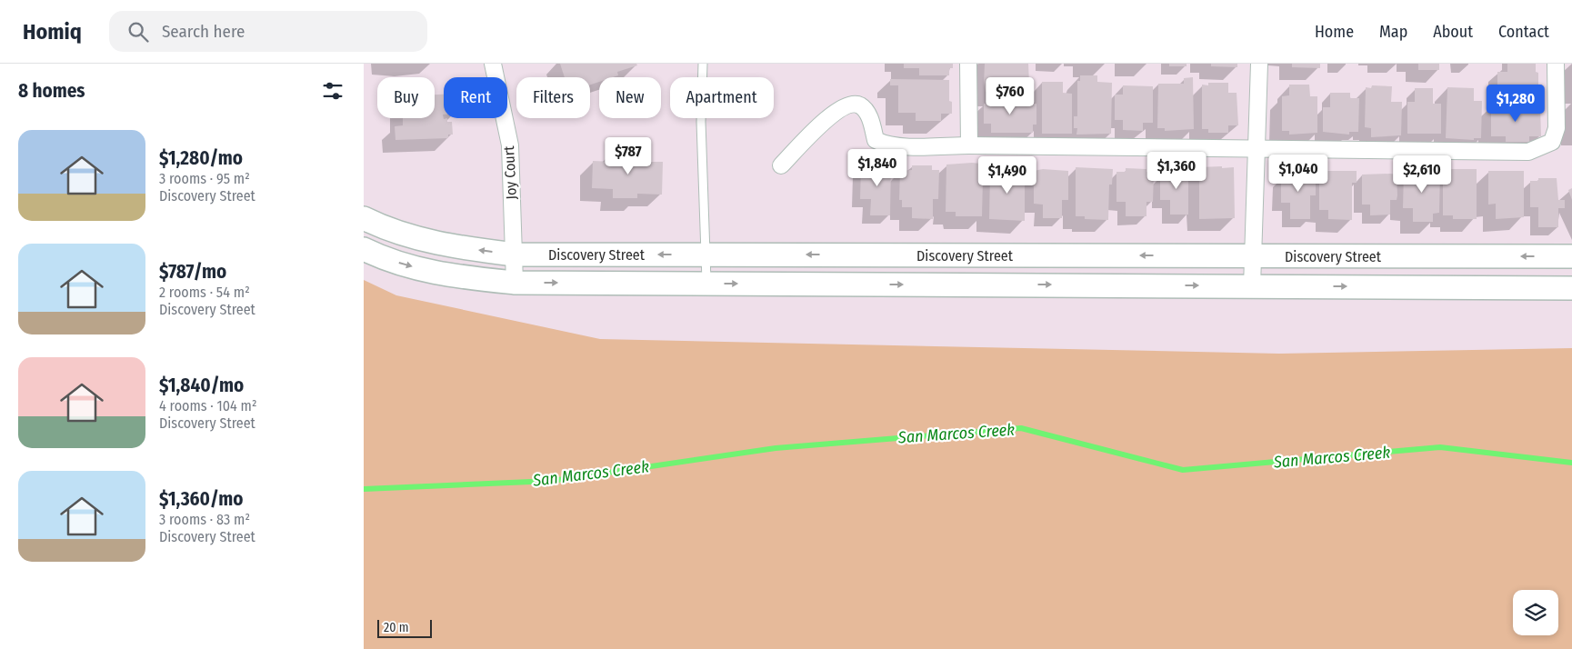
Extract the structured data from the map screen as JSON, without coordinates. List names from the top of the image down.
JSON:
{
  "streets": {
    "main road": ["Discovery Street"],
    "street": ["Joy Court"]
  },
  "crossings": [
    ["Joy Court", "Discovery Street"]
  ],
  "water": ["San Marcos Creek"],
  "scale_bar": "20 m",
  "page": {
    "header": "Homiq",
    "search": "Search here",
    "nav": [
      "Home",
      "Map",
      "About",
      "Contact"
    ],
    "heading": "8 homes",
    "price": [
      "$760",
      "$1,280",
      "$787",
      "$1,840",
      "$1,360",
      "$1,040",
      "$2,610",
      "$1,490"
    ],
    "chip": [
      "Buy",
      "Rent",
      "Filters",
      "New",
      "Apartment"
    ],
    "list": [
      {
        "name": "$1,280/mo",
        "note": "3 rooms · 95 m² · Discovery Street"
      },
      {
        "name": "$787/mo",
        "note": "2 rooms · 54 m² · Discovery Street"
      },
      {
        "name": "$1,840/mo",
        "note": "4 rooms · 104 m² · Discovery Street"
      },
      {
        "name": "$1,360/mo",
        "note": "3 rooms · 83 m² · Discovery Street"
      }
    ],
    "scale": "20 m"
  }
}
